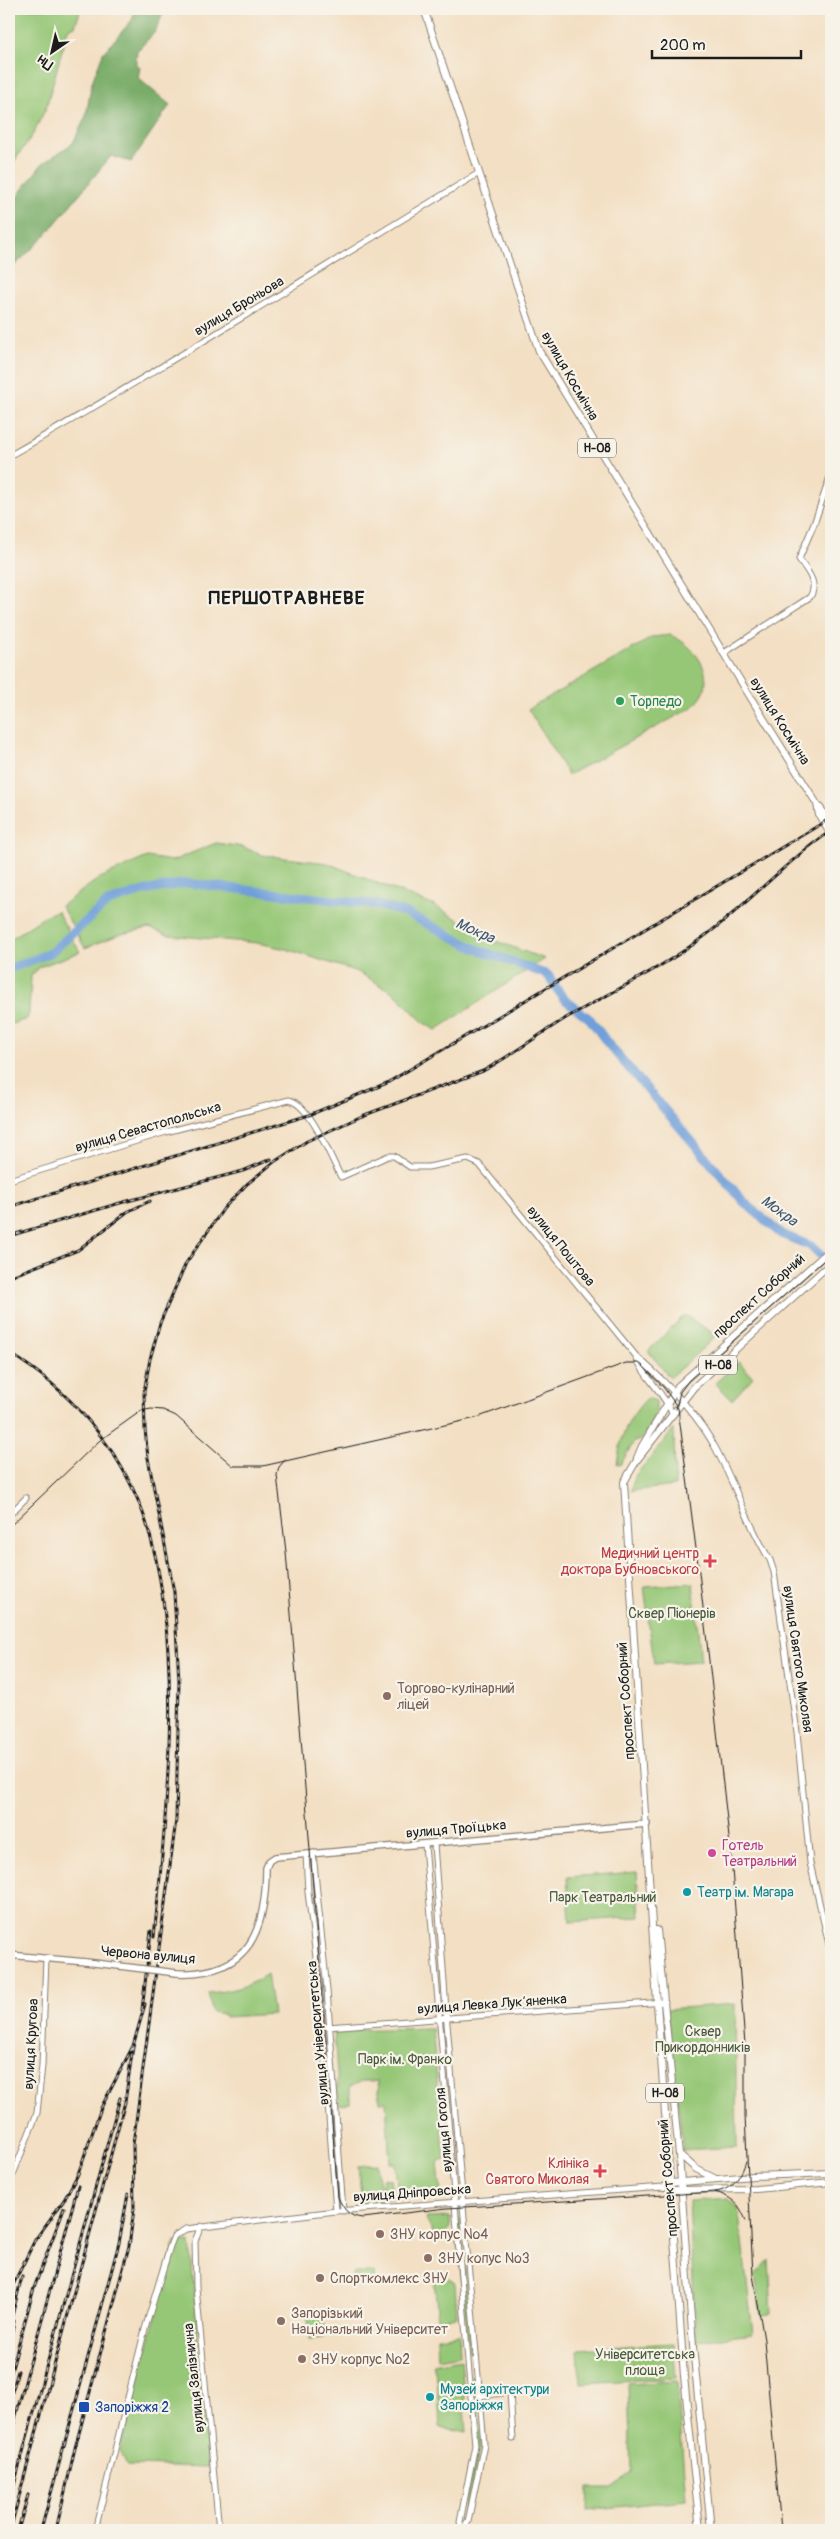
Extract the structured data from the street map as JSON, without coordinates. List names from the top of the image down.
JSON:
{
  "streets": {
    "main road": [
      "вулиця Космічна",
      "Н-08",
      "проспект Соборний",
      "вулиця Троїцька",
      "Червона вулиця",
      "вулиця Дніпровська"
    ],
    "street": [
      "вулиця Броньова",
      "вулиця Севастопольська",
      "вулиця Поштова",
      "вулиця Святого Миколая",
      "вулиця Левка Лукʼяненка",
      "вулиця Університетська",
      "вулиця Кругова",
      "вулиця Гоголя",
      "вулиця Залізнична"
    ]
  },
  "crossings": [
    ["вулиця Броньова", "вулиця Космічна"],
    ["вулиця Космічна", "Н-08"],
    ["вулиця Севастопольська", "вулиця Поштова"],
    ["вулиця Поштова", "проспект Соборний"],
    ["вулиця Поштова", "вулиця Святого Миколая"],
    ["проспект Соборний", "вулиця Святого Миколая"],
    ["проспект Соборний", "вулиця Троїцька"],
    ["проспект Соборний", "вулиця Левка Лукʼяненка"],
    ["проспект Соборний", "вулиця Дніпровська"],
    ["вулиця Троїцька", "Червона вулиця"],
    ["вулиця Троїцька", "вулиця Університетська"],
    ["вулиця Троїцька", "вулиця Гоголя"],
    ["Червона вулиця", "вулиця Кругова"],
    ["вулиця Левка Лукʼяненка", "вулиця Університетська"],
    ["вулиця Левка Лукʼяненка", "вулиця Гоголя"],
    ["вулиця Університетська", "вулиця Дніпровська"],
    ["вулиця Гоголя", "вулиця Дніпровська"],
    ["вулиця Дніпровська", "вулиця Залізнична"]
  ],
  "districts": ["ПЕРШОТРАВНЕВЕ"],
  "water": ["Мокра"],
  "parks": [
    "Сквер Піонерів",
    "Парк Театральний",
    "Сквер Прикордонників",
    "Парк ім. Франко",
    "Університетська площа"
  ],
  "places": {
    "other": [
      "Торпедо",
      "Торгово-кулінарний ліцей",
      "Готель Театральний",
      "Театр ім. Магара",
      "ЗНУ корпус №4",
      "ЗНУ копус №3",
      "Спорткомлекс ЗНУ",
      "Запорізький Національний Університет",
      "ЗНУ корпус №2",
      "Музей архітектури Запоріжжя"
    ],
    "health": ["Медичний центр доктора Бубновського", "Клініка Святого Миколая"],
    "transit": ["Запоріжжя 2"]
  },
  "scale_bar": "200 m",
  "north": "bottom left"
}
